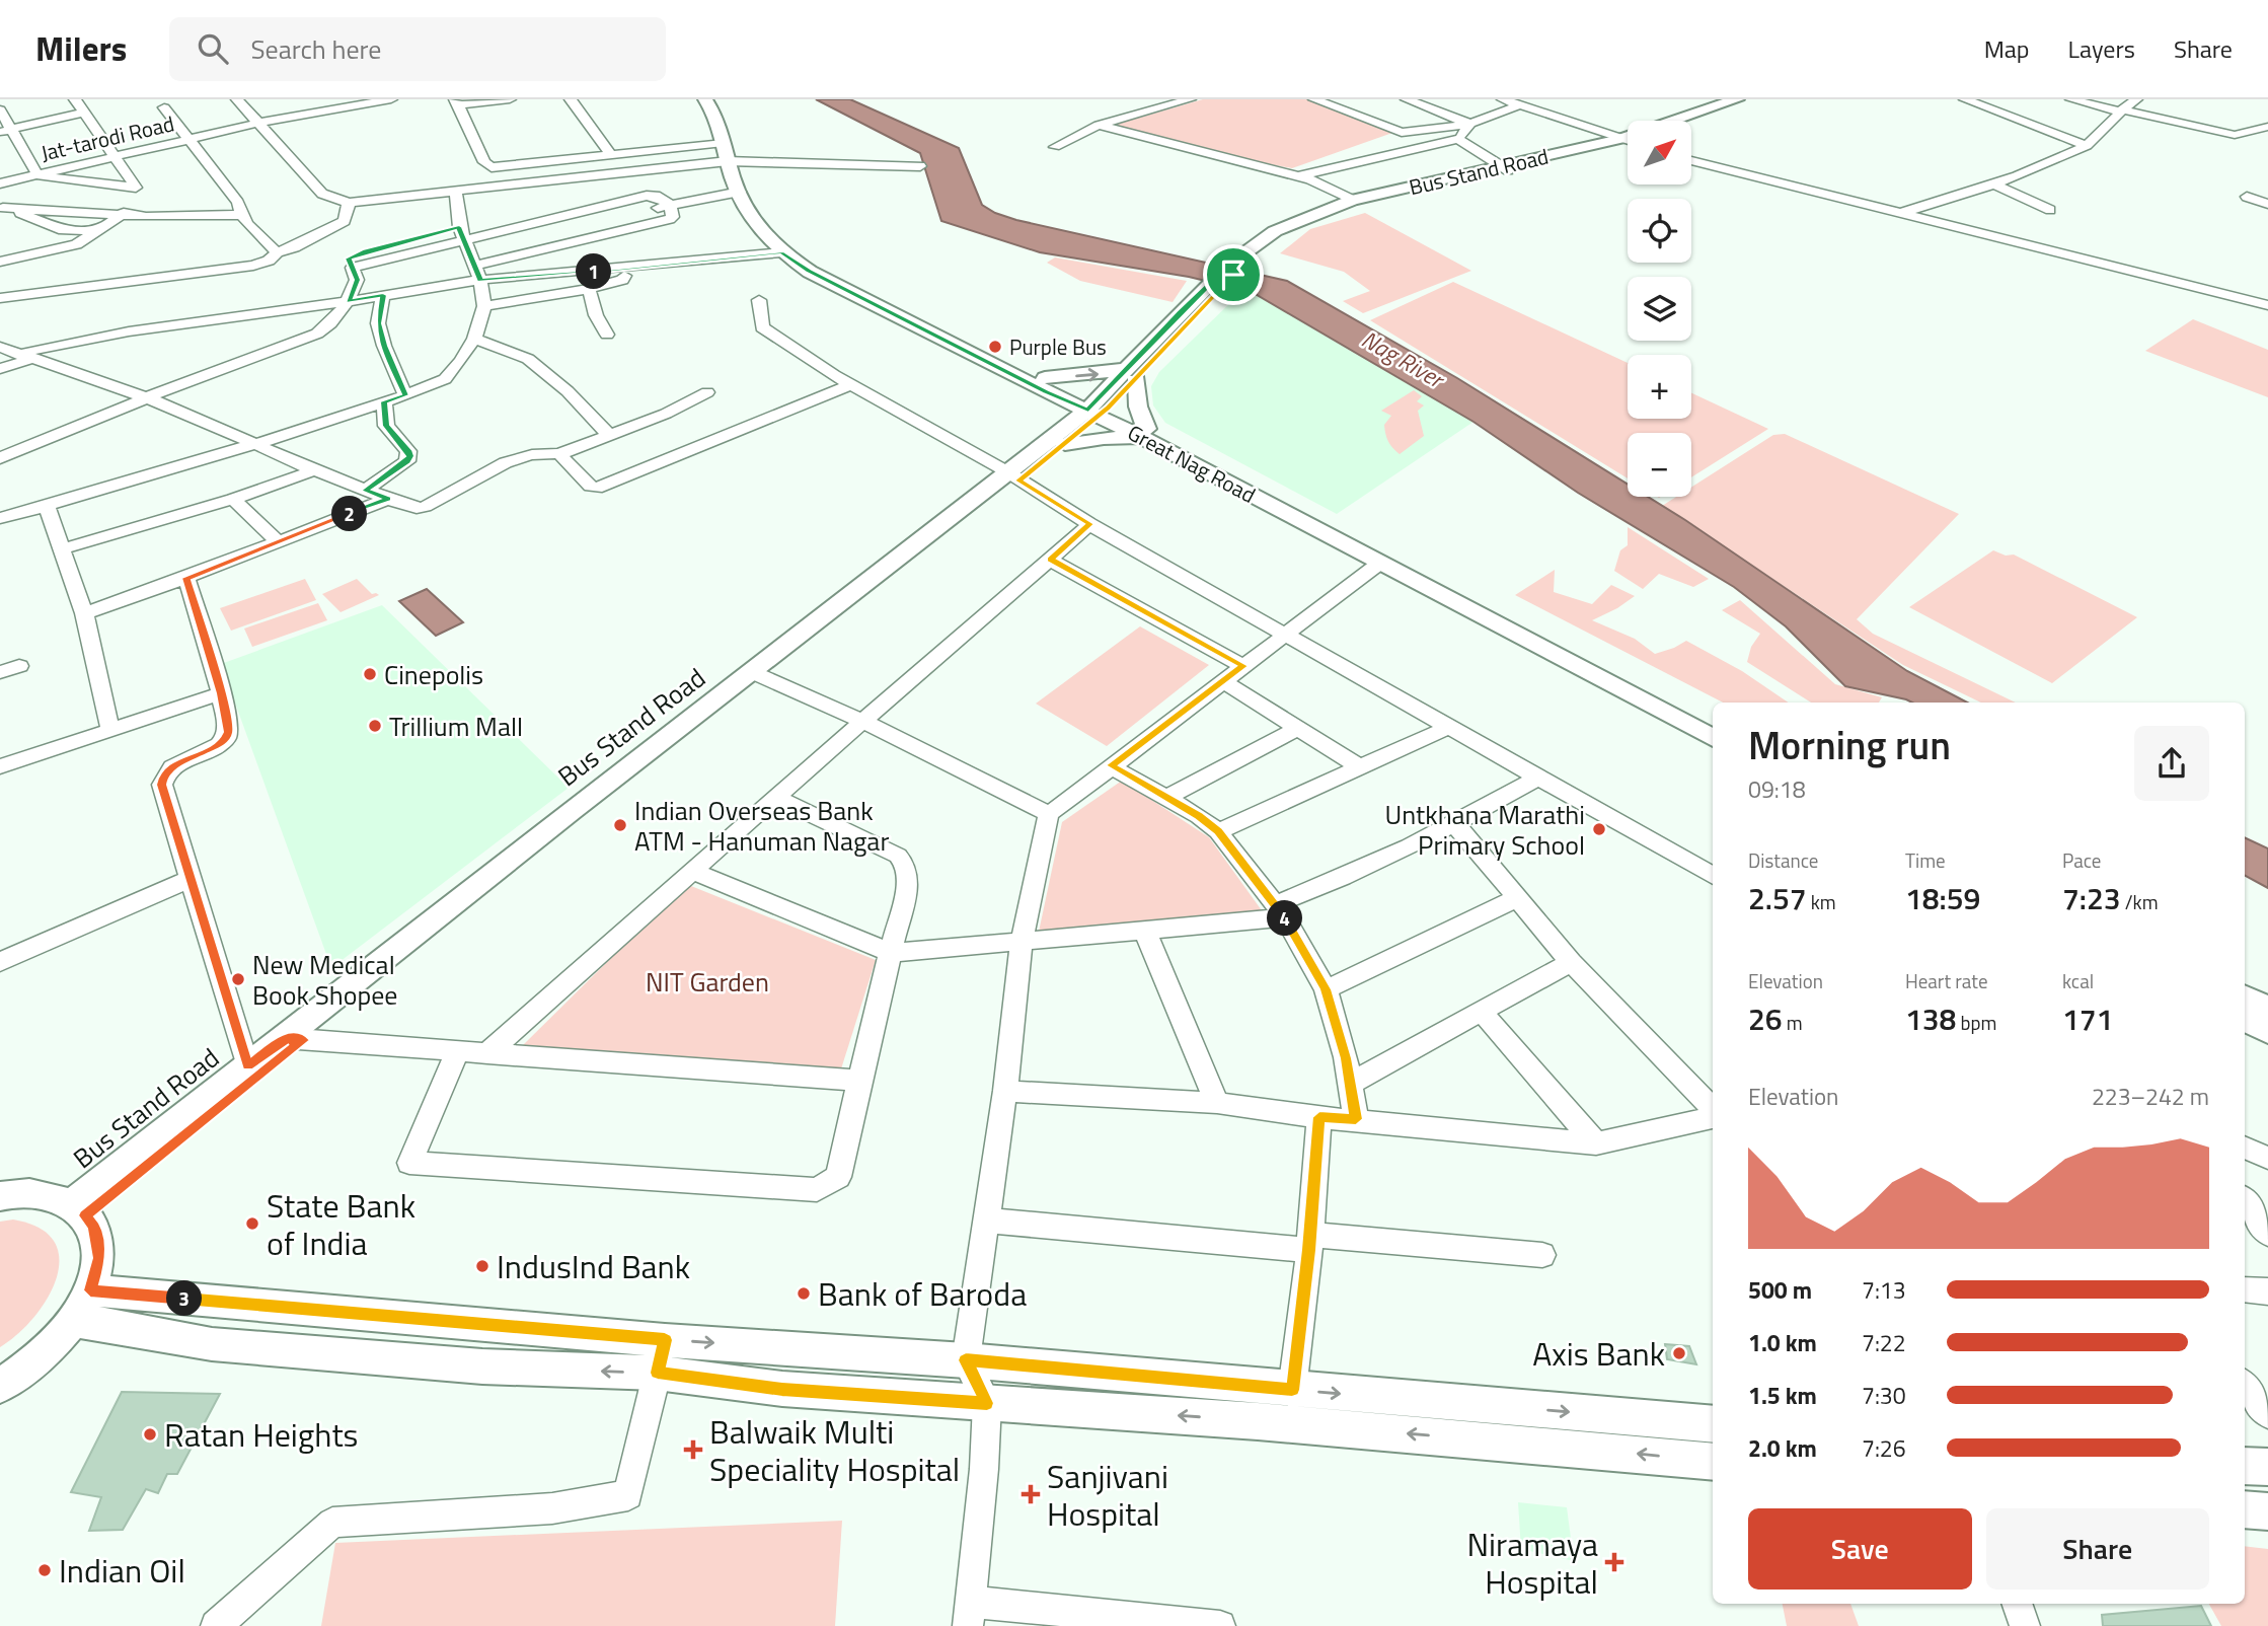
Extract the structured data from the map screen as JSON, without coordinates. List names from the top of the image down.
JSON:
{
  "streets": {
    "main road": ["Bus Stand Road", "Great Nag Road"],
    "street": ["Jat-tarodi Road"]
  },
  "crossings": [
    ["Bus Stand Road", "Great Nag Road"]
  ],
  "water": ["Nag River"],
  "parks": ["NIT Garden"],
  "places": {
    "other": [
      "Purple Bus",
      "Cinepolis",
      "Trillium Mall",
      "Indian Overseas Bank ATM - Hanuman Nagar",
      "Untkhana Marathi Primary School",
      "New Medical Book Shopee",
      "State Bank of India",
      "IndusInd Bank",
      "Bank of Baroda",
      "Axis Bank",
      "Ratan Heights",
      "Indian Oil"
    ],
    "health": ["Balwaik Multi Speciality Hospital", "Sanjivani Hospital", "Niramaya Hospital"]
  },
  "north": "top right",
  "page": {
    "header": "Milers",
    "search": "Search here",
    "nav": ["Map", "Layers", "Share"],
    "map_buttons": ["+", "−"],
    "pins": [
      "1",
      "2",
      "4",
      "3"
    ],
    "heading": ["Morning run", "09:18"],
    "stats": [
      ["Distance", "2.57 km"],
      ["Time", "18:59"],
      ["Pace", "7:23 /km"],
      ["Elevation", "26 m"],
      ["Heart rate", "138 bpm"],
      ["kcal", "171"]
    ],
    "chart": ["Elevation", "223–242 m"],
    "list": [
      {
        "name": "500 m",
        "note": "7:13"
      },
      {
        "name": "1.0 km",
        "note": "7:22"
      },
      {
        "name": "1.5 km",
        "note": "7:30"
      },
      {
        "name": "2.0 km",
        "note": "7:26"
      }
    ],
    "buttons": ["Save", "Share"]
  }
}
